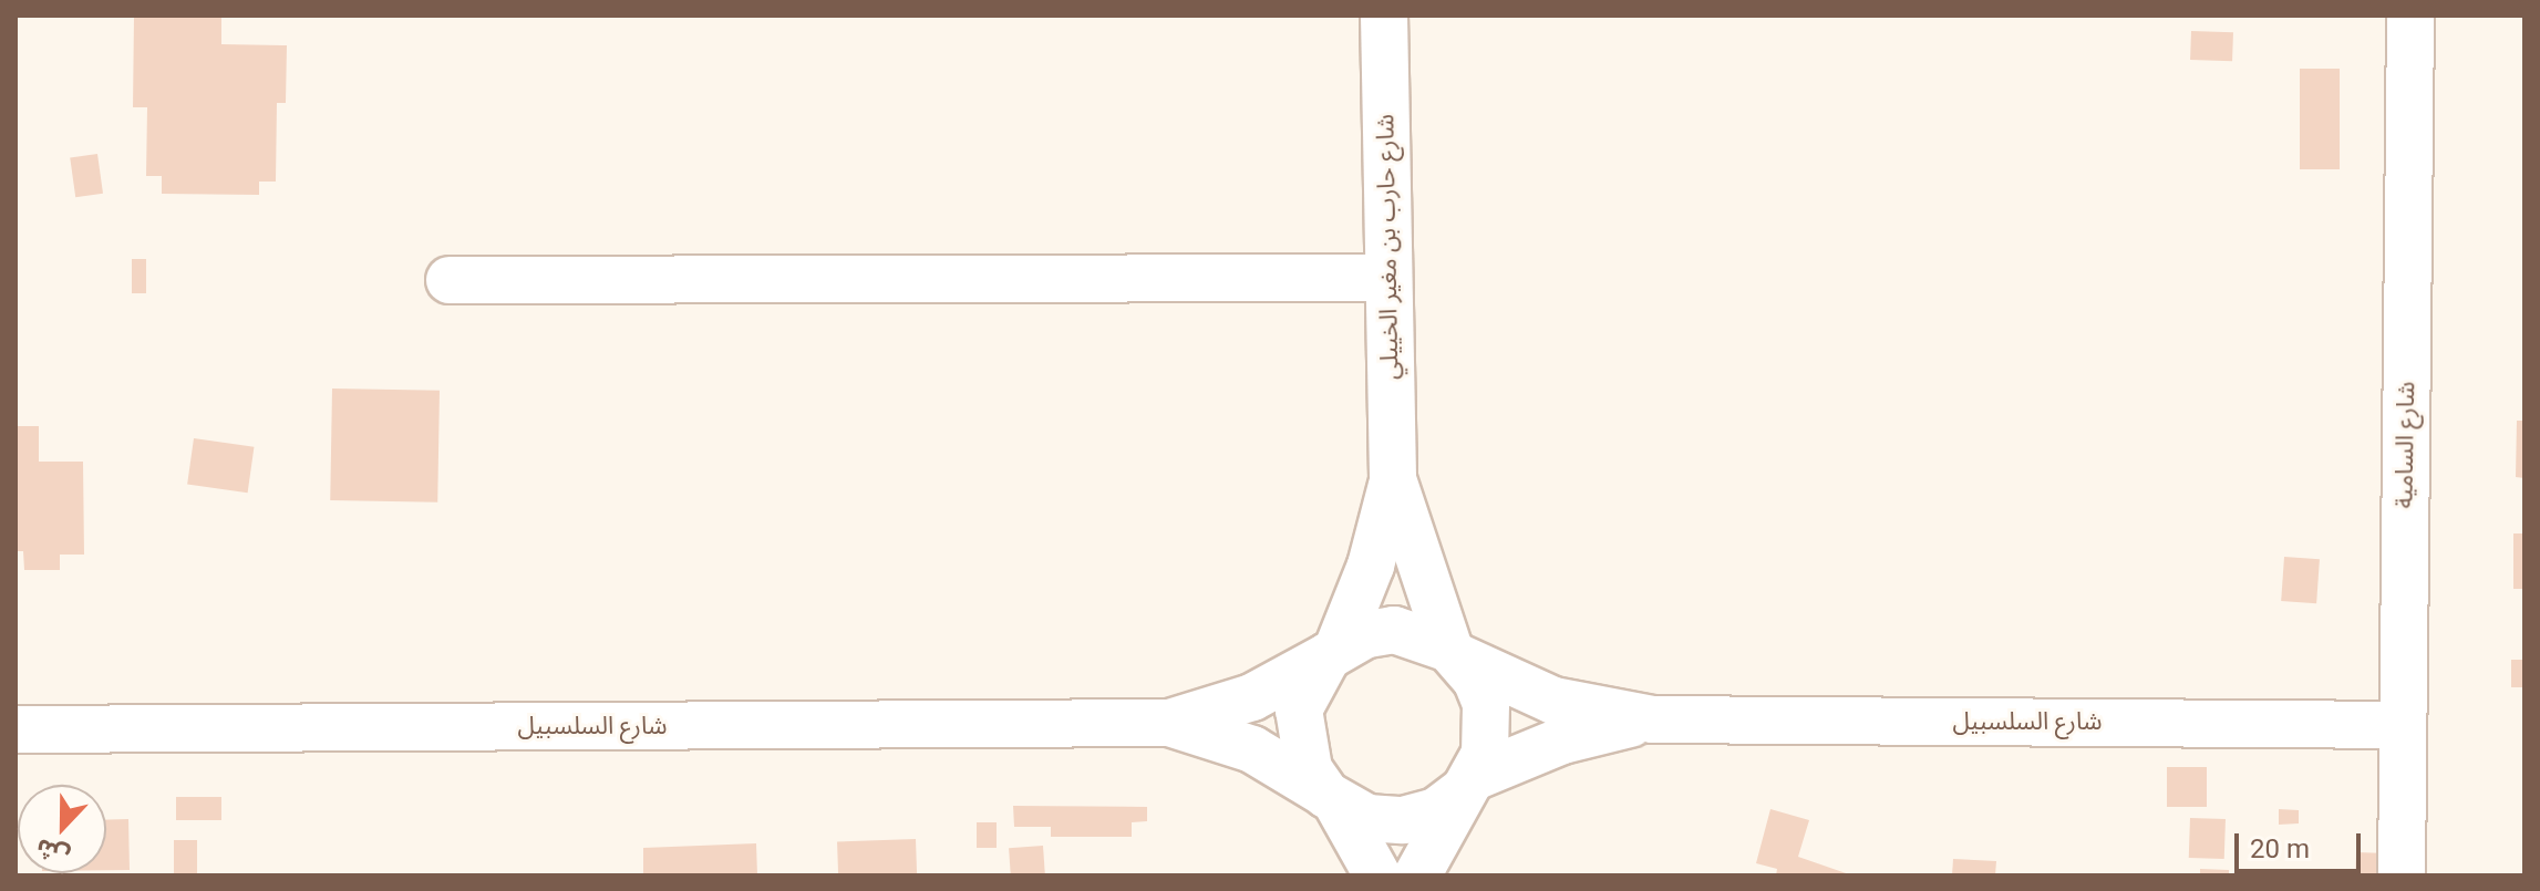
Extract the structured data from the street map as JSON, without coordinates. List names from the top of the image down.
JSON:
{
  "streets": {
    "street": ["شارع حارب بن مغير الخييلي", "شارع السامية", "شارع السلسبيل"]
  },
  "crossings": [
    ["شارع حارب بن مغير الخييلي", "شارع السلسبيل"],
    ["شارع السامية", "شارع السلسبيل"]
  ],
  "scale_bar": "20 m",
  "north": "bottom"
}
